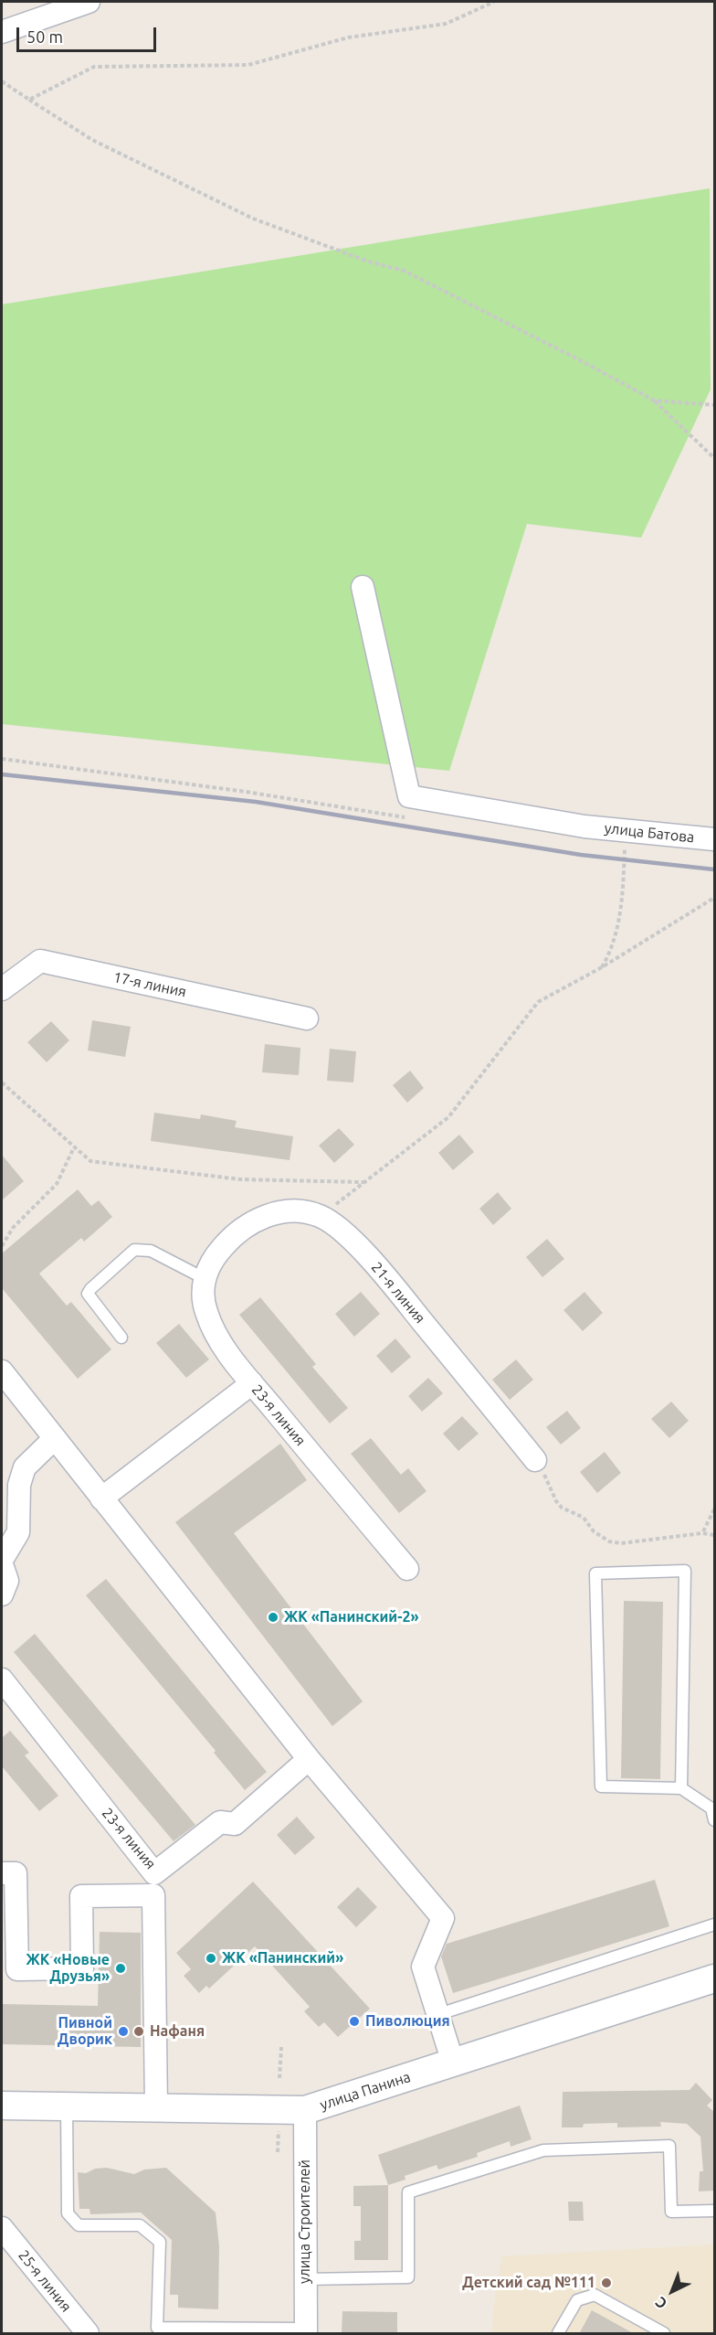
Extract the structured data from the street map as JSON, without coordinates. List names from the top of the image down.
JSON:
{
  "streets": {
    "street": [
      "улица Батова",
      "17-я линия",
      "21-я линия",
      "23-я линия",
      "улица Панина",
      "улица Строителей",
      "25-я линия"
    ]
  },
  "crossings": [
    ["21-я линия", "23-я линия"],
    ["улица Панина", "улица Строителей"]
  ],
  "places": [
    "ЖК «Панинский-2»",
    "ЖК «Панинский»",
    "ЖК «Новые Друзья»",
    "Пиволюция",
    "Пивной Дворик",
    "Нафаня",
    "Детский сад №111"
  ],
  "scale_bar": "50 m",
  "north": "bottom left"
}
